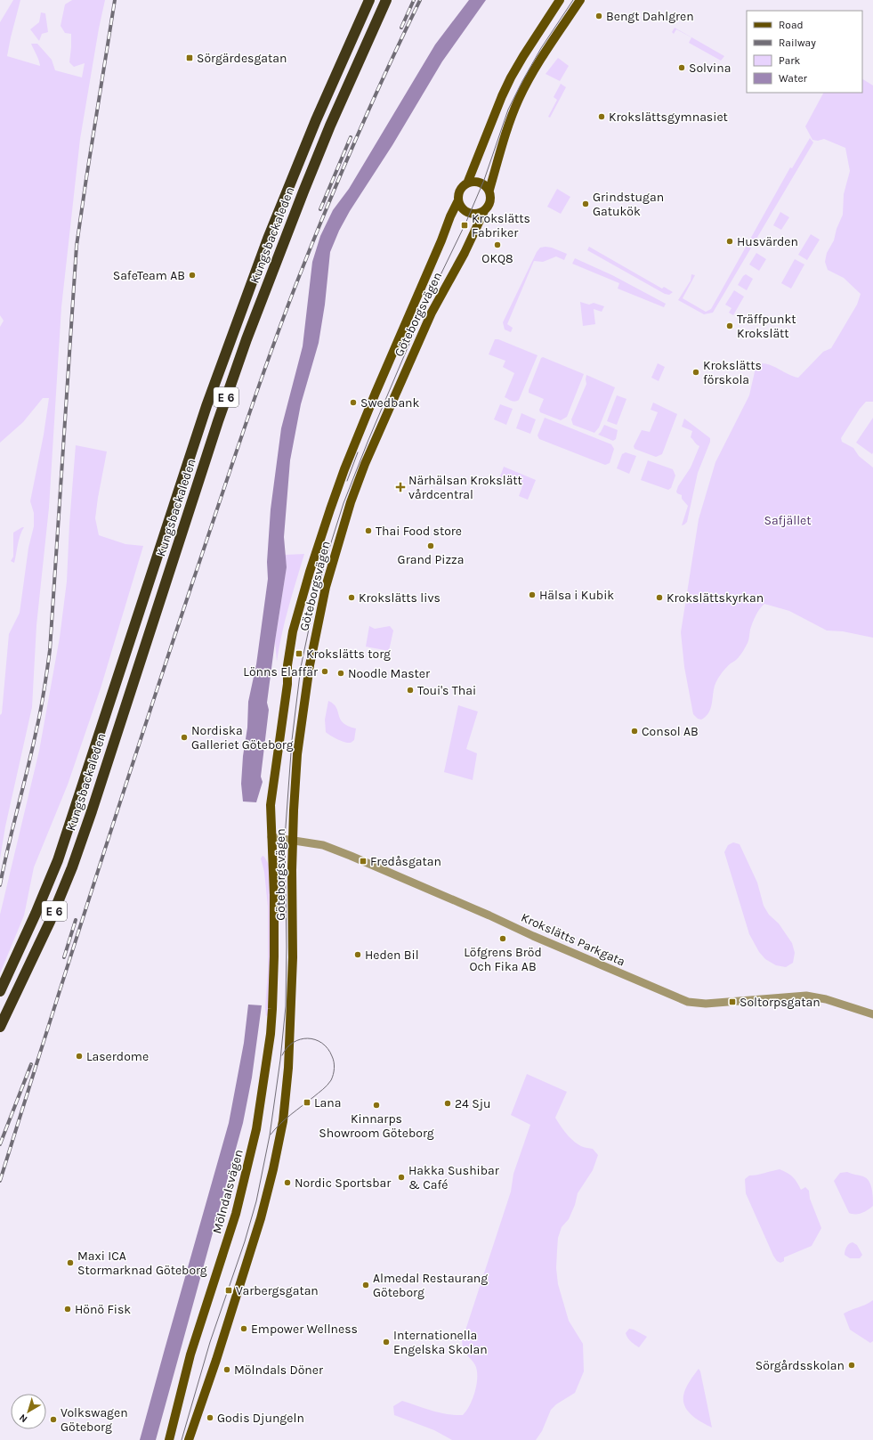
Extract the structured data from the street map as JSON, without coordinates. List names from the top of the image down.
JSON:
{
  "streets": {
    "highway": ["Kungsbackaleden", "E 6"],
    "main road": ["Göteborgsvägen", "Mölndalsvägen"],
    "street": ["Krokslätts Parkgata"]
  },
  "crossings": [
    ["Göteborgsvägen", "Krokslätts Parkgata"],
    ["Göteborgsvägen", "Mölndalsvägen"]
  ],
  "parks": ["Safjället"],
  "places": {
    "other": [
      "Bengt Dahlgren",
      "Solvina",
      "Krokslättsgymnasiet",
      "Grindstugan Gatukök",
      "Husvärden",
      "OKQ8",
      "SafeTeam AB",
      "Träffpunkt Krokslätt",
      "Krokslätts förskola",
      "Swedbank",
      "Thai Food store",
      "Grand Pizza",
      "Hälsa i Kubik",
      "Krokslätts livs",
      "Krokslättskyrkan",
      "Lönns Elaffär",
      "Noodle Master",
      "Toui's Thai",
      "Consol AB",
      "Nordiska Galleriet Göteborg",
      "Löfgrens Bröd Och Fika AB",
      "Heden Bil",
      "Laserdome",
      "24 Sju",
      "Kinnarps Showroom Göteborg",
      "Hakka Sushibar & Café",
      "Nordic Sportsbar",
      "Maxi ICA Stormarknad Göteborg",
      "Almedal Restaurang Göteborg",
      "Hönö Fisk",
      "Empower Wellness",
      "Internationella Engelska Skolan",
      "Sörgårdsskolan",
      "Mölndals Döner",
      "Godis Djungeln",
      "Volkswagen Göteborg"
    ],
    "transit": [
      "Sörgärdesgatan",
      "Krokslätts Fabriker",
      "Krokslätts torg",
      "Fredåsgatan",
      "Soltorpsgatan",
      "Lana",
      "Varbergsgatan"
    ],
    "health": ["Närhälsan Krokslätt vårdcentral"]
  },
  "legend": [
    "Road",
    "Railway",
    "Park",
    "Water"
  ],
  "north": "bottom left"
}
